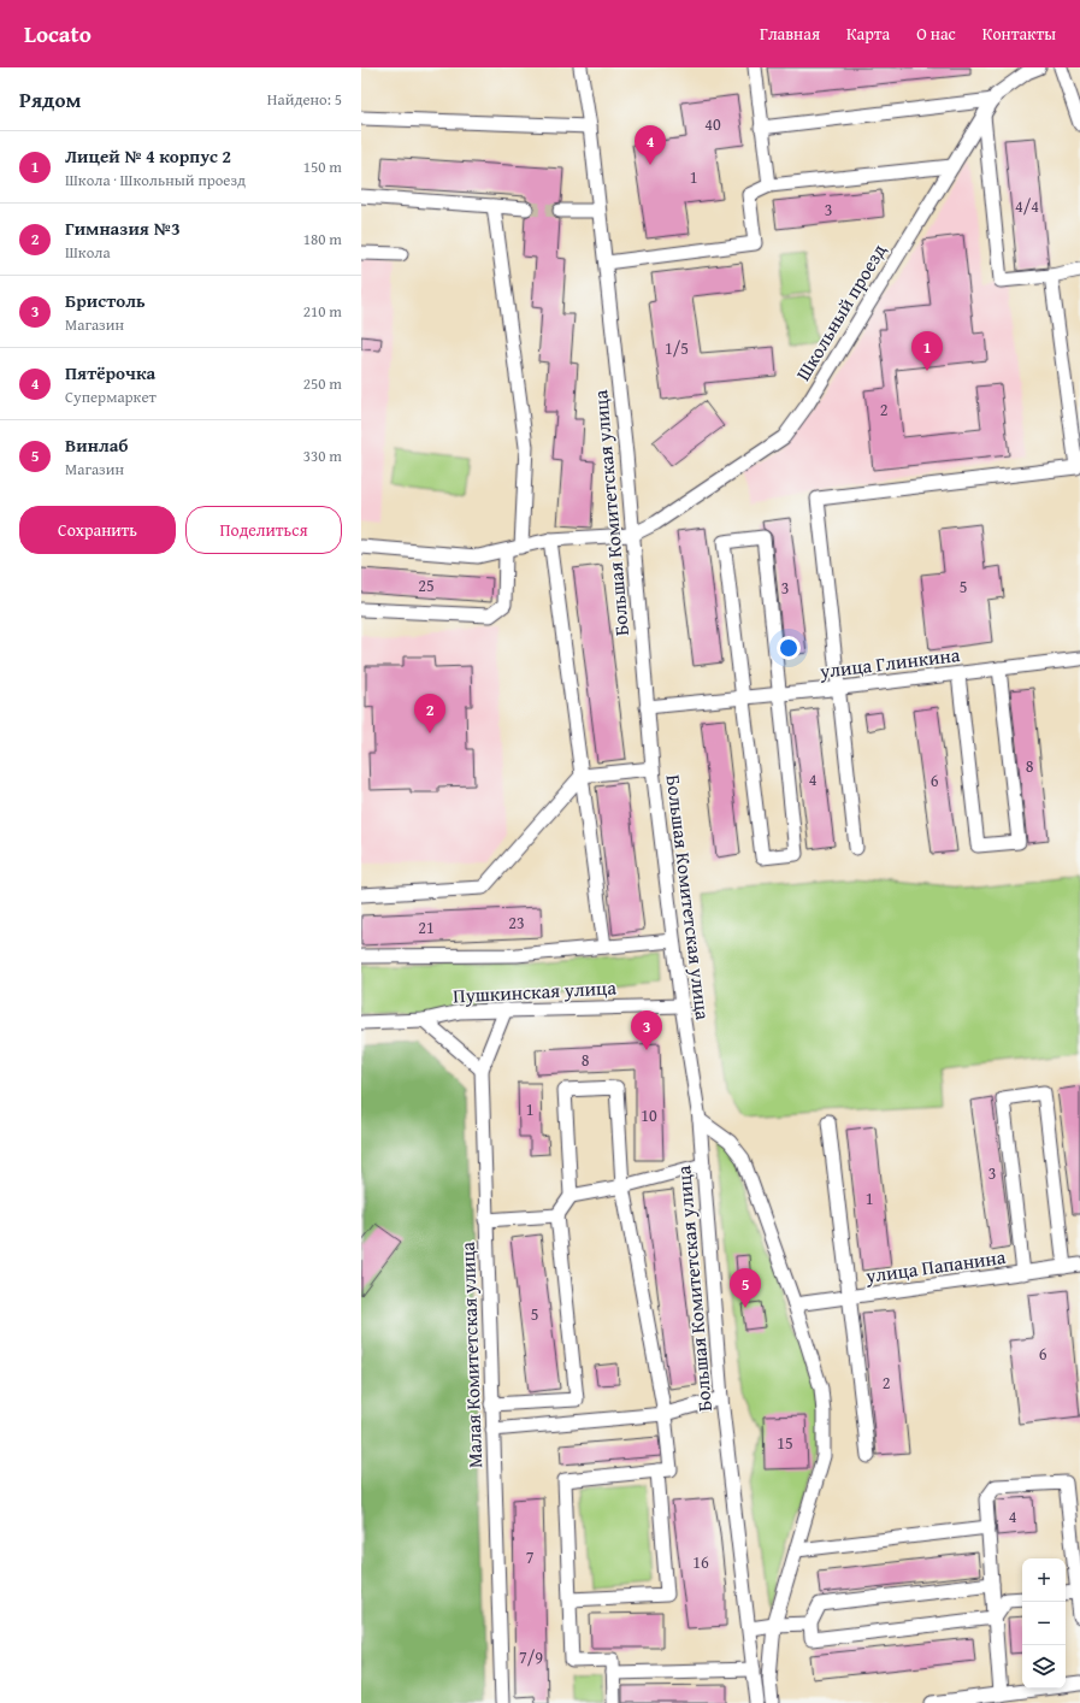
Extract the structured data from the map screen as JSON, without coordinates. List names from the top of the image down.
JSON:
{
  "streets": {
    "street": [
      "Школьный проезд",
      "Большая Комитетская улица",
      "улица Глинкина",
      "Пушкинская улица",
      "улица Папанина",
      "Малая Комитетская улица"
    ]
  },
  "crossings": [
    ["Школьный проезд", "Большая Комитетская улица"],
    ["Большая Комитетская улица", "улица Глинкина"],
    ["Большая Комитетская улица", "Пушкинская улица"],
    ["Пушкинская улица", "Малая Комитетская улица"]
  ],
  "house_numbers": [
    "40",
    "1",
    "4/4",
    "3",
    "1/5",
    "2",
    "25",
    "5",
    "3",
    "8",
    "4",
    "6",
    "23",
    "21",
    "8",
    "1",
    "10",
    "3",
    "1",
    "5",
    "6",
    "2",
    "15",
    "4",
    "7",
    "16",
    "7/9"
  ],
  "page": {
    "header": "Locato",
    "nav": [
      "Главная",
      "Карта",
      "О нас",
      "Контакты"
    ],
    "heading": ["Рядом", "Найдено: 5"],
    "pins": [
      "4",
      "1",
      "2",
      "3",
      "5"
    ],
    "list": [
      {
        "mark": "1",
        "name": "Лицей № 4 корпус 2",
        "note": "Школа · Школьный проезд",
        "value": "150 m"
      },
      {
        "mark": "2",
        "name": "Гимназия №3",
        "note": "Школа",
        "value": "180 m"
      },
      {
        "mark": "3",
        "name": "Бристоль",
        "note": "Магазин",
        "value": "210 m"
      },
      {
        "mark": "4",
        "name": "Пятёрочка",
        "note": "Супермаркет",
        "value": "250 m"
      },
      {
        "mark": "5",
        "name": "Винлаб",
        "note": "Магазин",
        "value": "330 m"
      }
    ],
    "buttons": ["Сохранить", "Поделиться"],
    "map_buttons": ["+", "−"]
  }
}
